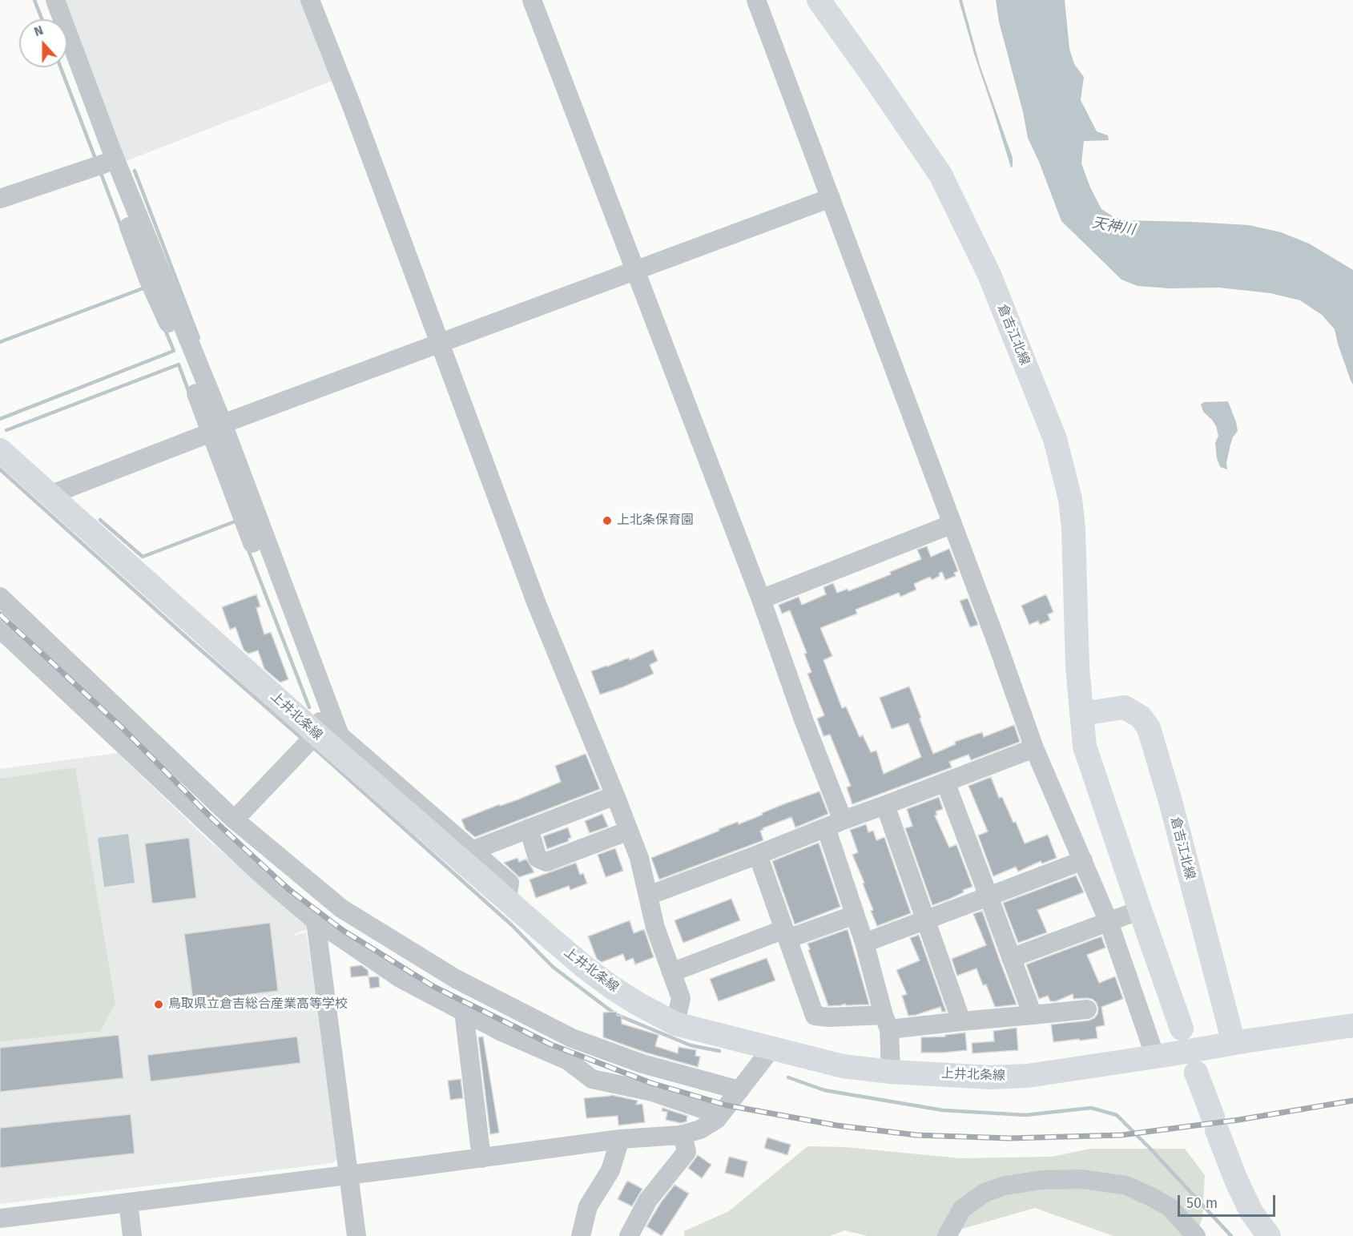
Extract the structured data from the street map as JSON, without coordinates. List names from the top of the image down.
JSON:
{
  "streets": {
    "main road": ["倉吉江北線", "上井北条線"]
  },
  "crossings": [
    ["倉吉江北線", "上井北条線"]
  ],
  "water": ["天神川"],
  "places": ["上北条保育園", "鳥取県立倉吉総合産業高等学校"],
  "scale_bar": "50 m",
  "north": "top"
}
